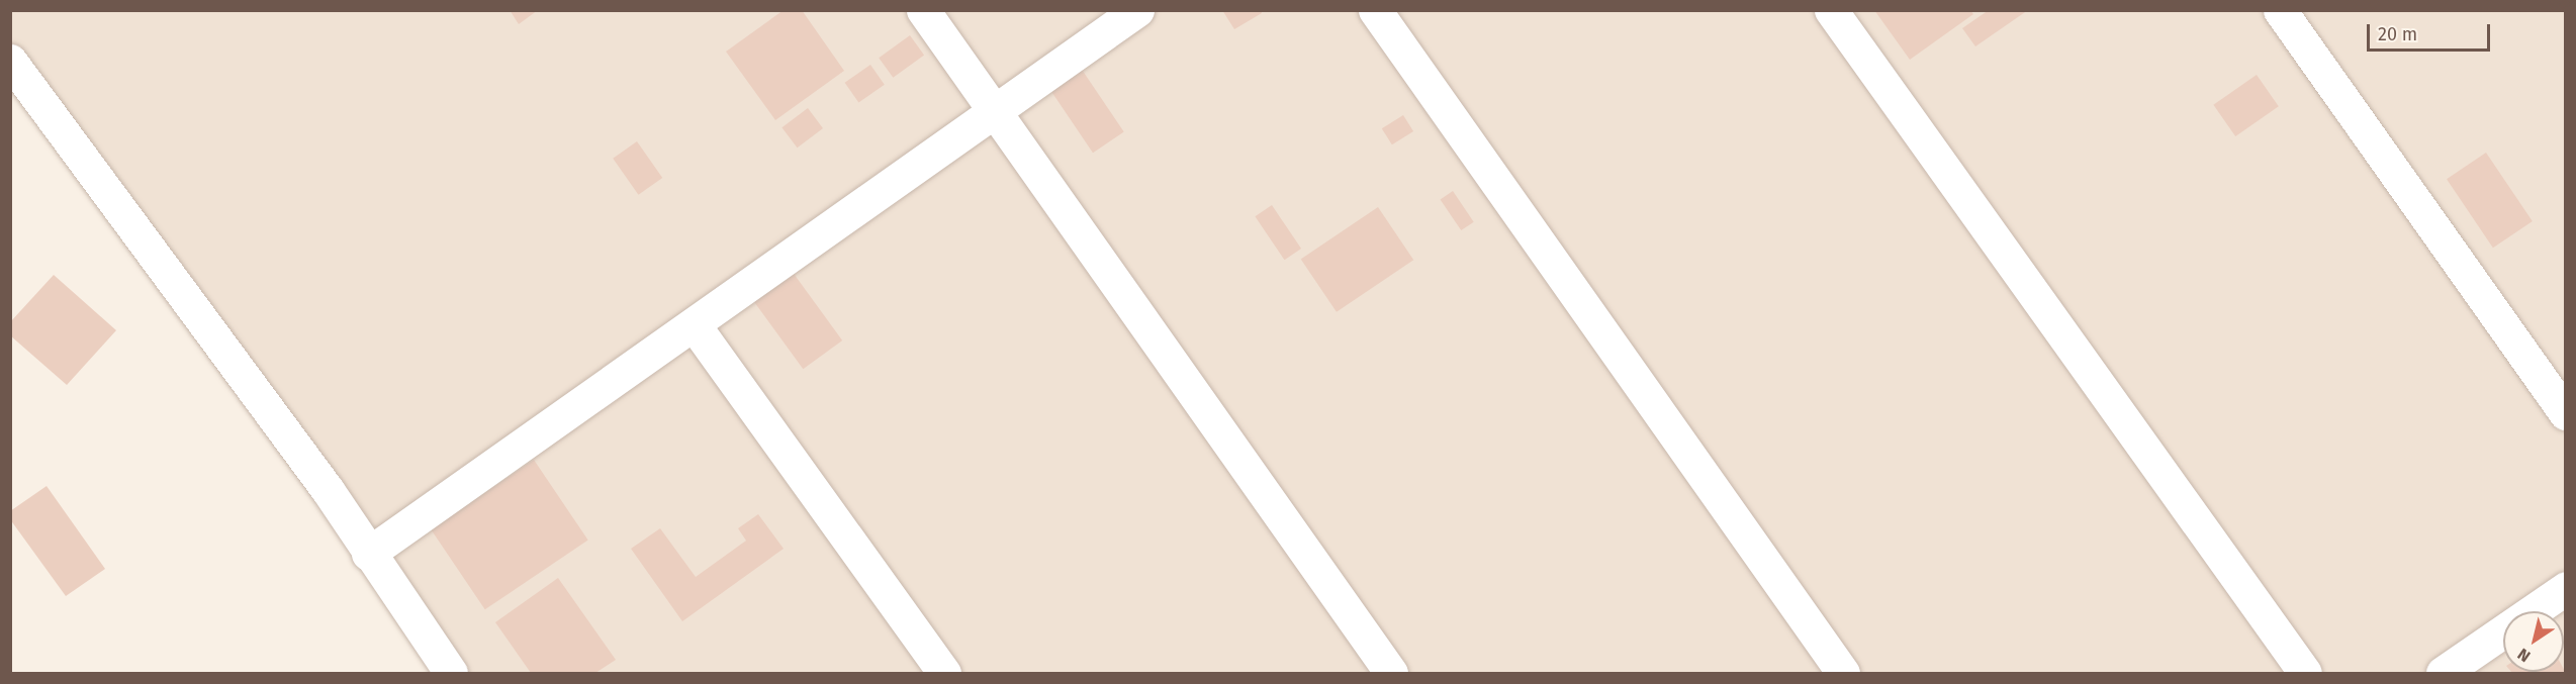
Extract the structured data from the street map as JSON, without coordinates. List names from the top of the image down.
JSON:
{
  "scale_bar": "20 m",
  "north": "bottom left"
}
